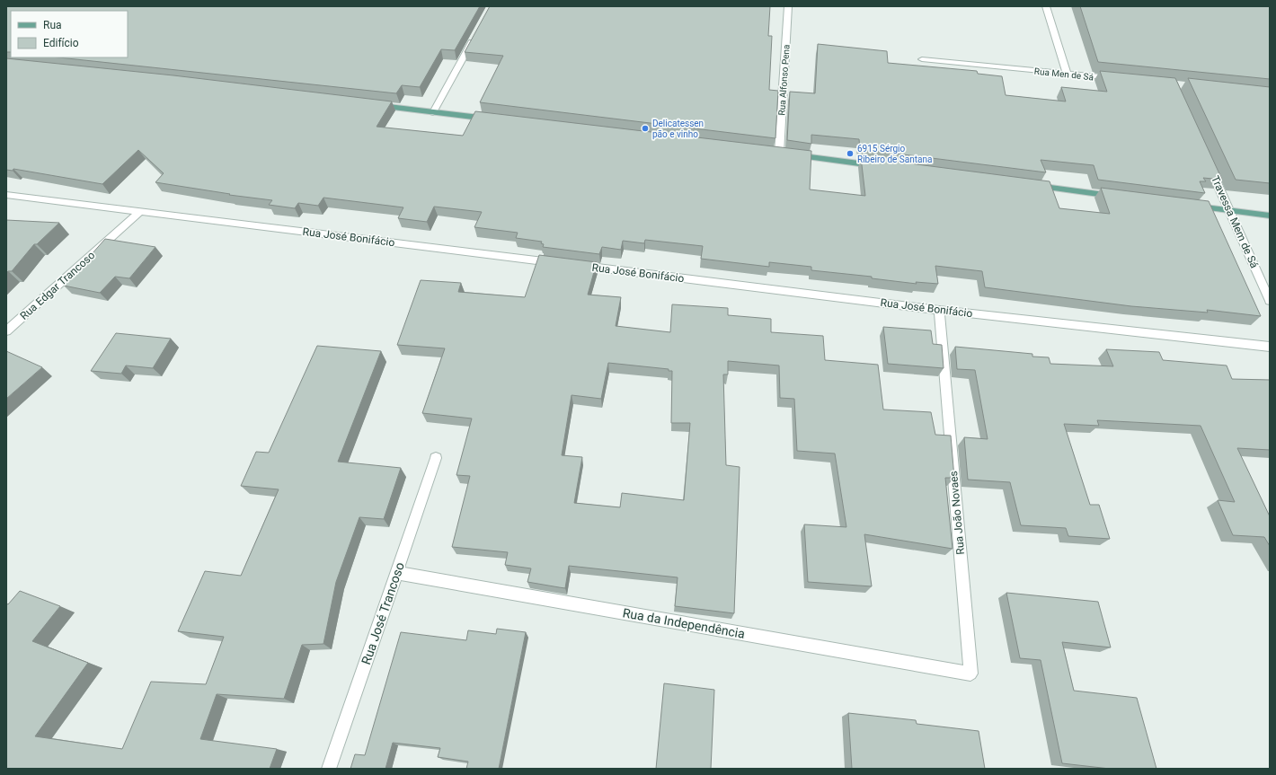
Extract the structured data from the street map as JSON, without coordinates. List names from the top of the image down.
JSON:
{
  "streets": {
    "street": [
      "Rua Men de Sá",
      "Rua Alfonso Pena",
      "Travessa Mem de Sá",
      "Rua José Bonifácio",
      "Rua Edgar Trancoso",
      "Rua João Novaes",
      "Rua José Trancoso",
      "Rua da Independência"
    ]
  },
  "crossings": [
    ["Rua José Bonifácio", "Rua Edgar Trancoso"],
    ["Rua José Bonifácio", "Rua João Novaes"],
    ["Rua João Novaes", "Rua da Independência"],
    ["Rua José Trancoso", "Rua da Independência"]
  ],
  "places": ["Delicatessen pão e vinho", "6915 Sérgio Ribeiro de Santana"],
  "legend": ["Rua", "Edifício"]
}
